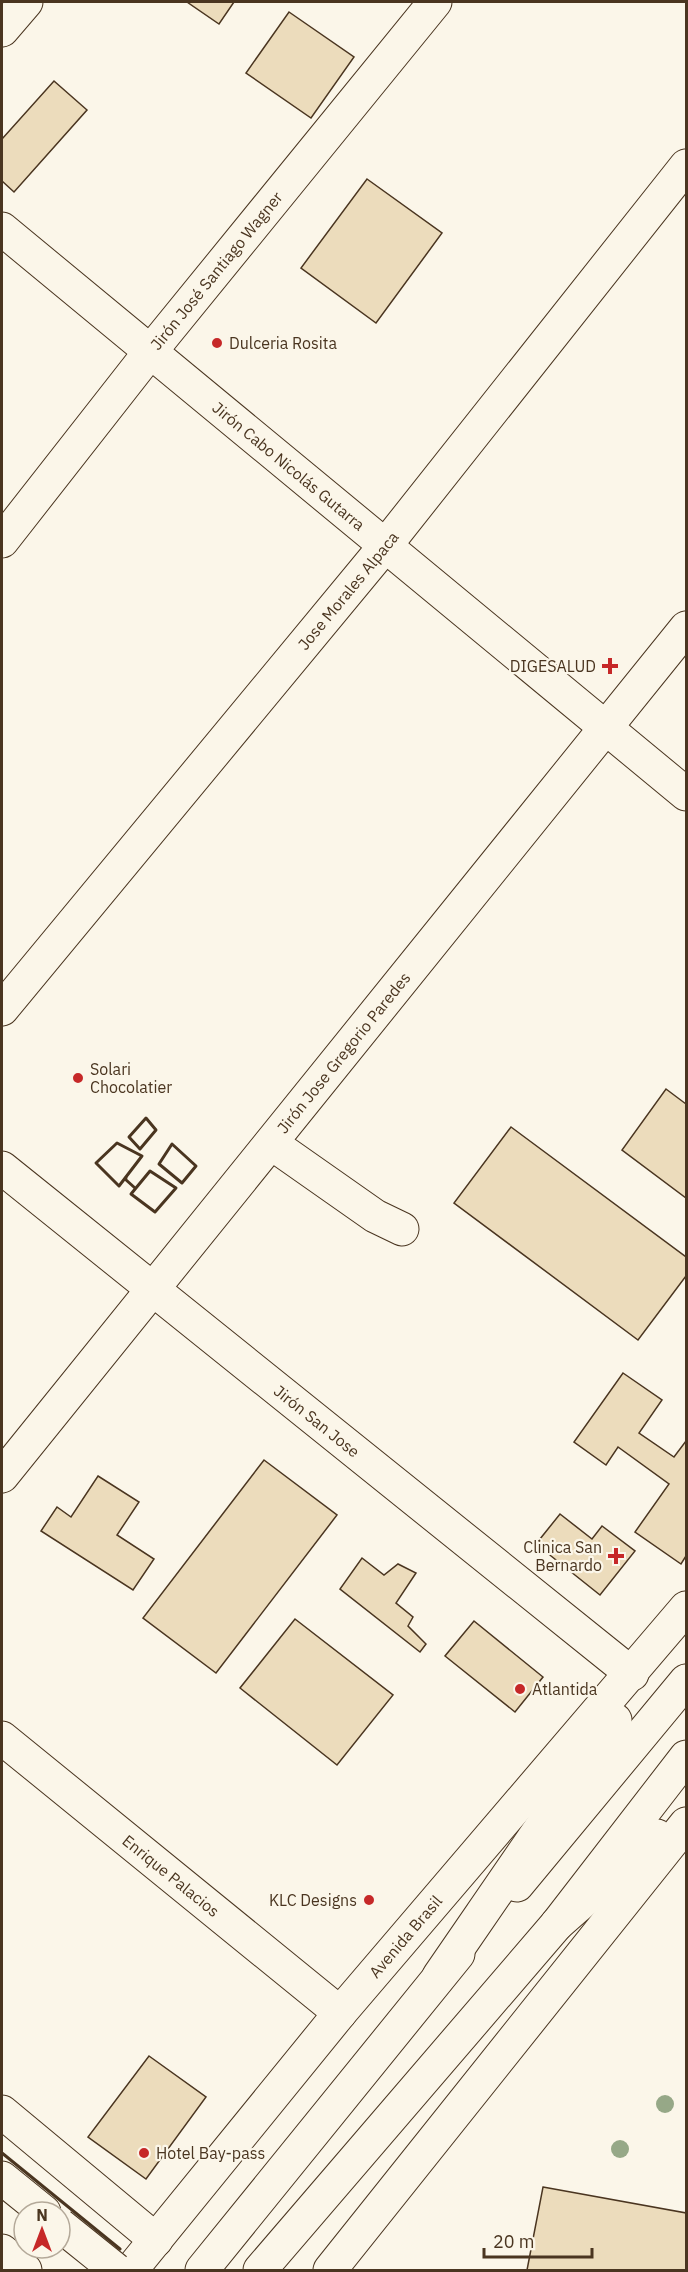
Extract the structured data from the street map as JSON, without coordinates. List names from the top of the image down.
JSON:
{
  "streets": {
    "street": [
      "Jirón José Santiago Wagner",
      "Jirón Cabo Nicolás Gutarra",
      "Jose Morales Alpaca",
      "Jirón Jose Gregorio Paredes",
      "Jirón San Jose",
      "Enrique Palacios",
      "Avenida Brasil"
    ]
  },
  "crossings": [
    ["Jirón José Santiago Wagner", "Jirón Cabo Nicolás Gutarra"],
    ["Jirón Cabo Nicolás Gutarra", "Jose Morales Alpaca"],
    ["Jirón Cabo Nicolás Gutarra", "Jirón Jose Gregorio Paredes"],
    ["Jirón Jose Gregorio Paredes", "Jirón San Jose"],
    ["Jirón San Jose", "Avenida Brasil"],
    ["Enrique Palacios", "Avenida Brasil"]
  ],
  "places": {
    "other": [
      "Dulceria Rosita",
      "Solari Chocolatier",
      "Atlantida",
      "KLC Designs",
      "Hotel Bay-pass"
    ],
    "health": ["DIGESALUD", "Clinica San Bernardo"]
  },
  "scale_bar": "20 m",
  "north": "top"
}
